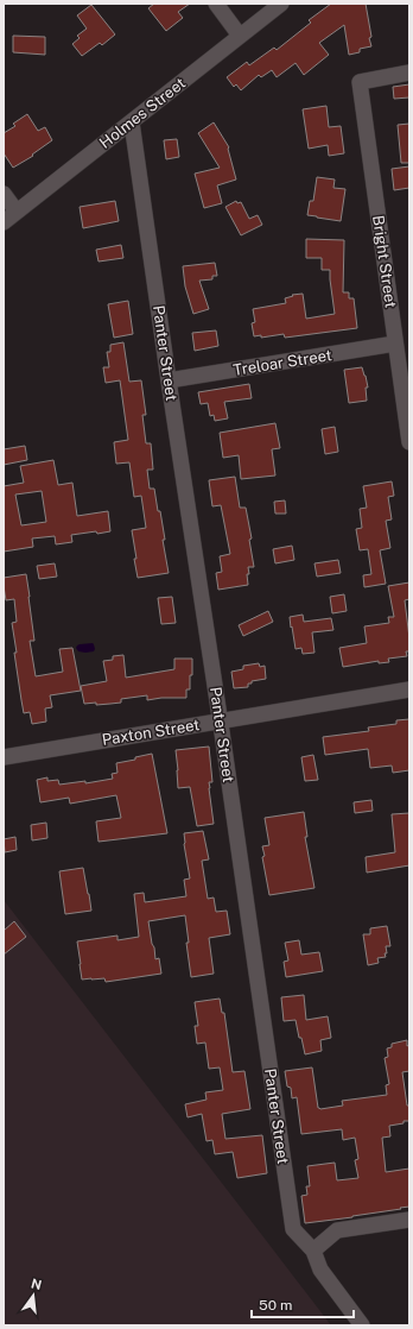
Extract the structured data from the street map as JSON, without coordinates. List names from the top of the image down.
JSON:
{
  "streets": {
    "street": [
      "Holmes Street",
      "Bright Street",
      "Panter Street",
      "Treloar Street",
      "Paxton Street"
    ]
  },
  "crossings": [
    ["Holmes Street", "Panter Street"],
    ["Bright Street", "Treloar Street"],
    ["Panter Street", "Treloar Street"],
    ["Panter Street", "Paxton Street"]
  ],
  "scale_bar": "50 m",
  "north": "top"
}
